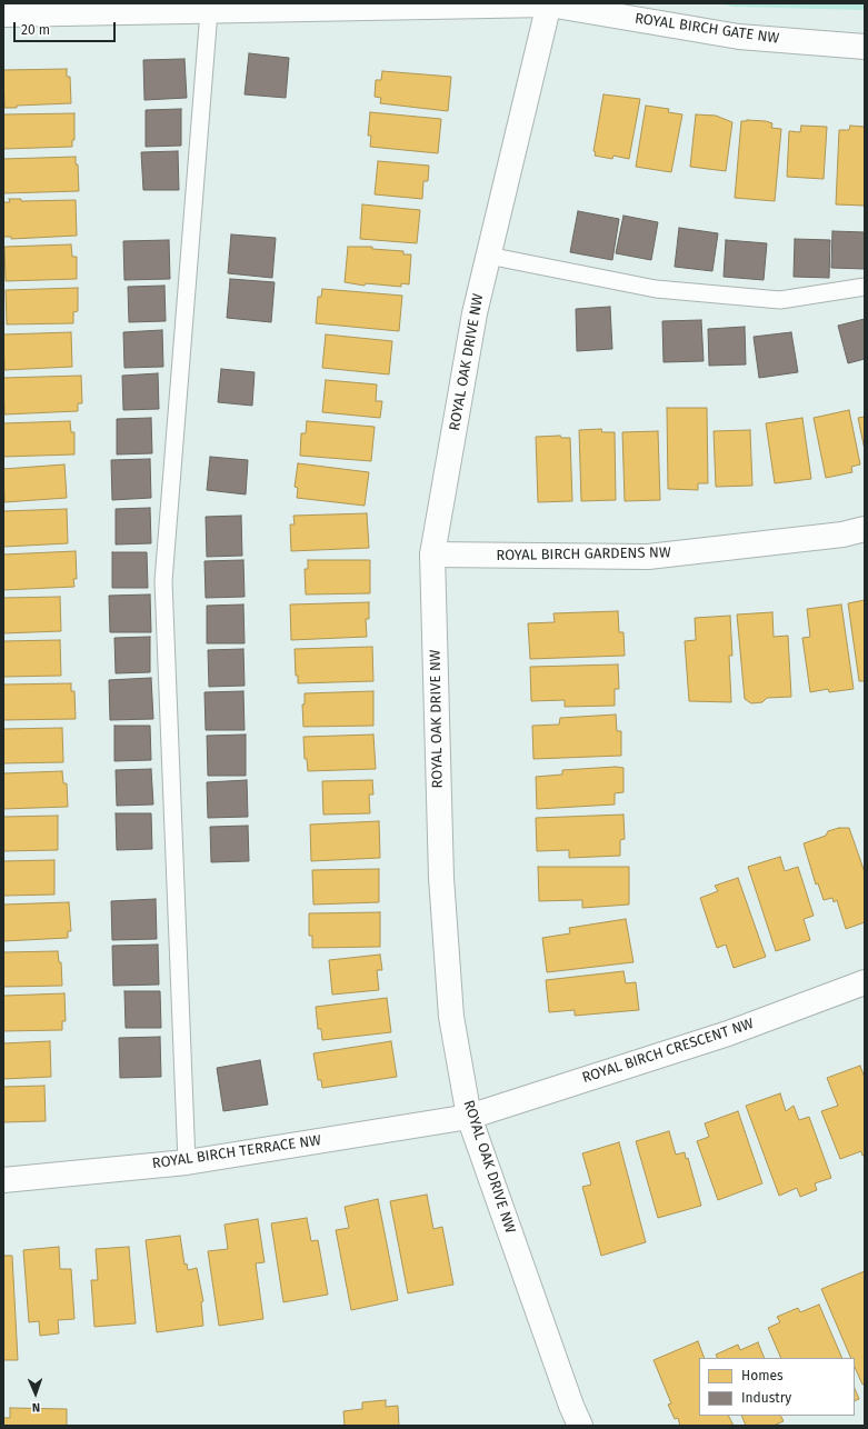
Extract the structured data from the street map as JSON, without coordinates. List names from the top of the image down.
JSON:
{
  "streets": {
    "street": [
      "ROYAL BIRCH GATE NW",
      "ROYAL OAK DRIVE NW",
      "ROYAL BIRCH GARDENS NW",
      "ROYAL BIRCH CRESCENT NW",
      "ROYAL BIRCH TERRACE NW"
    ]
  },
  "crossings": [
    ["ROYAL BIRCH GATE NW", "ROYAL OAK DRIVE NW"],
    ["ROYAL OAK DRIVE NW", "ROYAL BIRCH GARDENS NW"],
    ["ROYAL OAK DRIVE NW", "ROYAL BIRCH CRESCENT NW"],
    ["ROYAL OAK DRIVE NW", "ROYAL BIRCH TERRACE NW"],
    ["ROYAL BIRCH CRESCENT NW", "ROYAL BIRCH TERRACE NW"]
  ],
  "legend": ["Homes", "Industry"],
  "scale_bar": "20 m",
  "north": "bottom"
}
